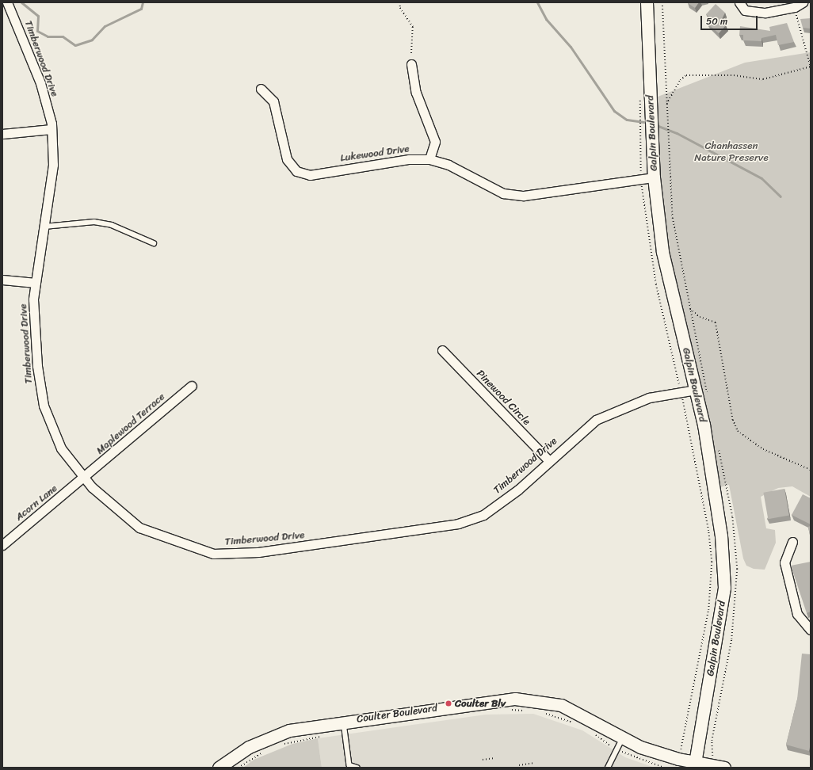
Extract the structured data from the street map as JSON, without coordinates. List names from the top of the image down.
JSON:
{
  "streets": {
    "street": [
      "Timberwood Drive",
      "Galpin Boulevard",
      "Lukewood Drive",
      "Pinewood Circle",
      "Maplewood Terrace",
      "Acorn Lane",
      "Coulter Boulevard"
    ]
  },
  "crossings": [
    ["Timberwood Drive", "Galpin Boulevard"],
    ["Timberwood Drive", "Pinewood Circle"],
    ["Timberwood Drive", "Maplewood Terrace"],
    ["Timberwood Drive", "Acorn Lane"],
    ["Galpin Boulevard", "Lukewood Drive"],
    ["Galpin Boulevard", "Coulter Boulevard"],
    ["Maplewood Terrace", "Acorn Lane"]
  ],
  "parks": ["Chanhassen Nature Preserve"],
  "places": ["Coulter Blv"],
  "scale_bar": "50 m"
}
